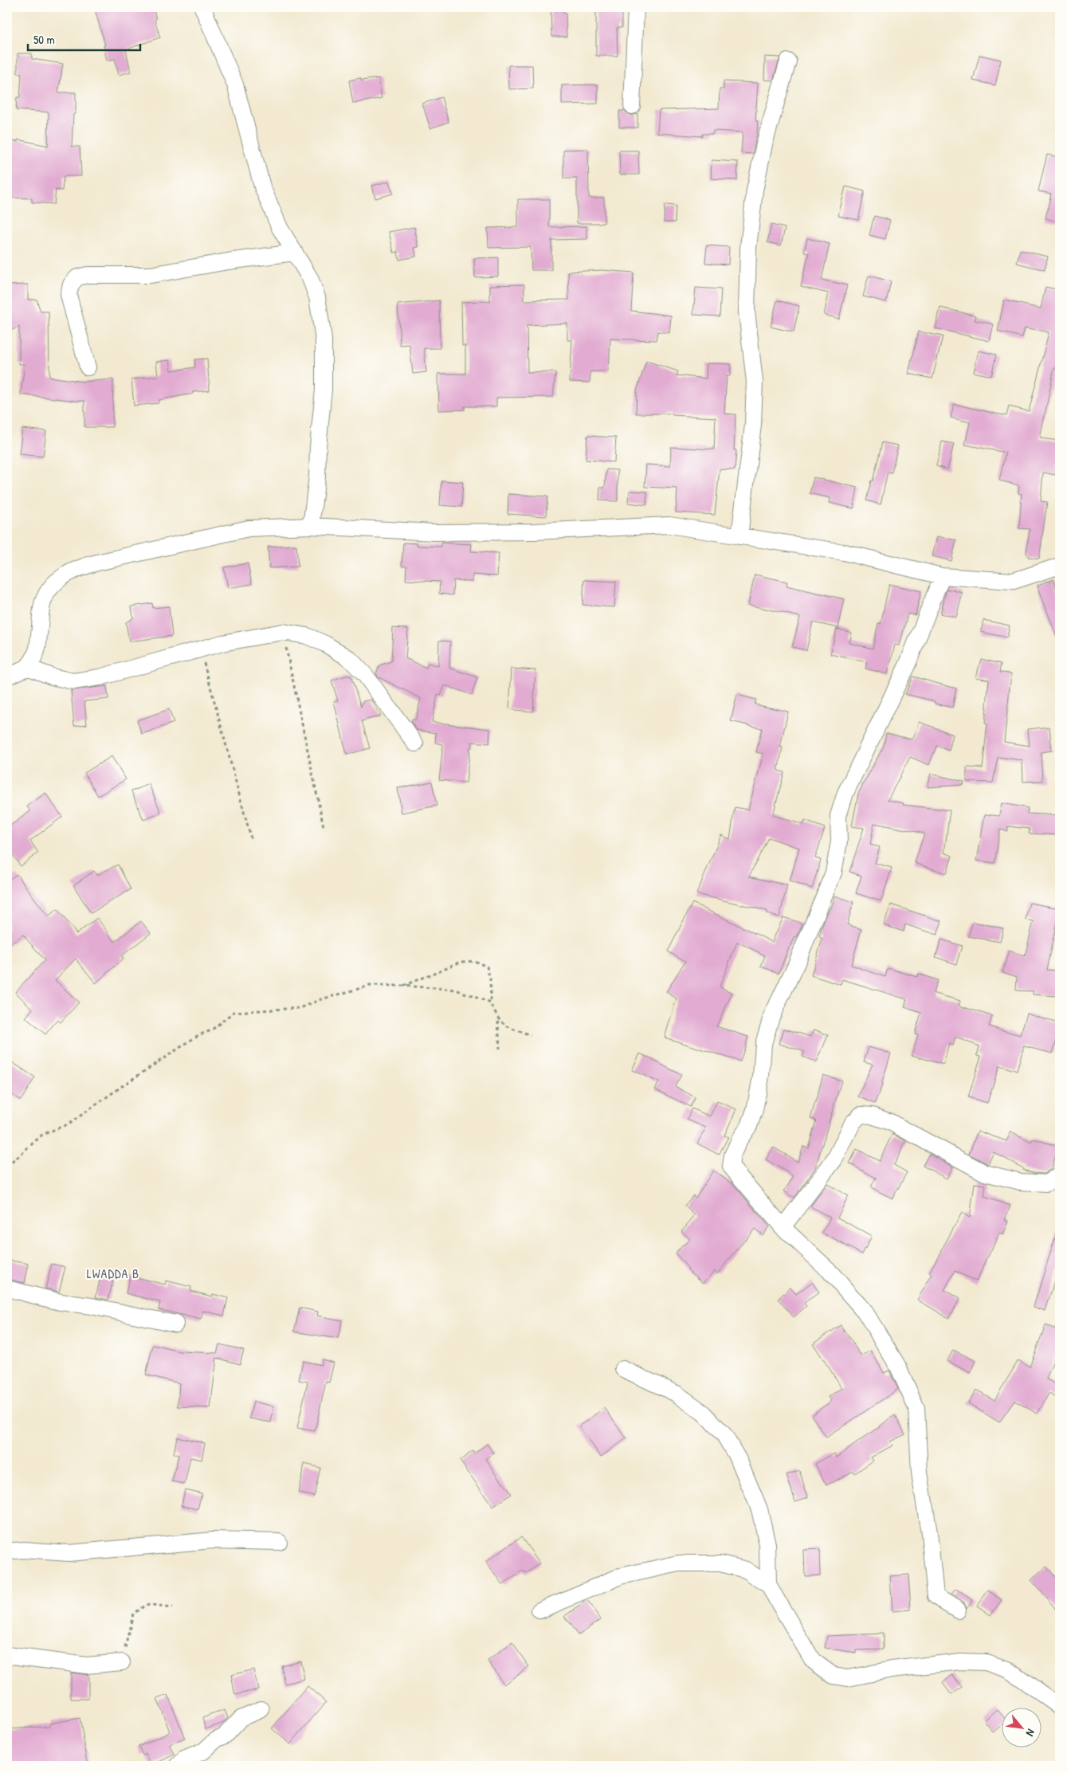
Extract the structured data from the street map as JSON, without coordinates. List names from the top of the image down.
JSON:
{
  "districts": ["LWADDA B"],
  "scale_bar": "50 m",
  "north": "bottom right"
}
